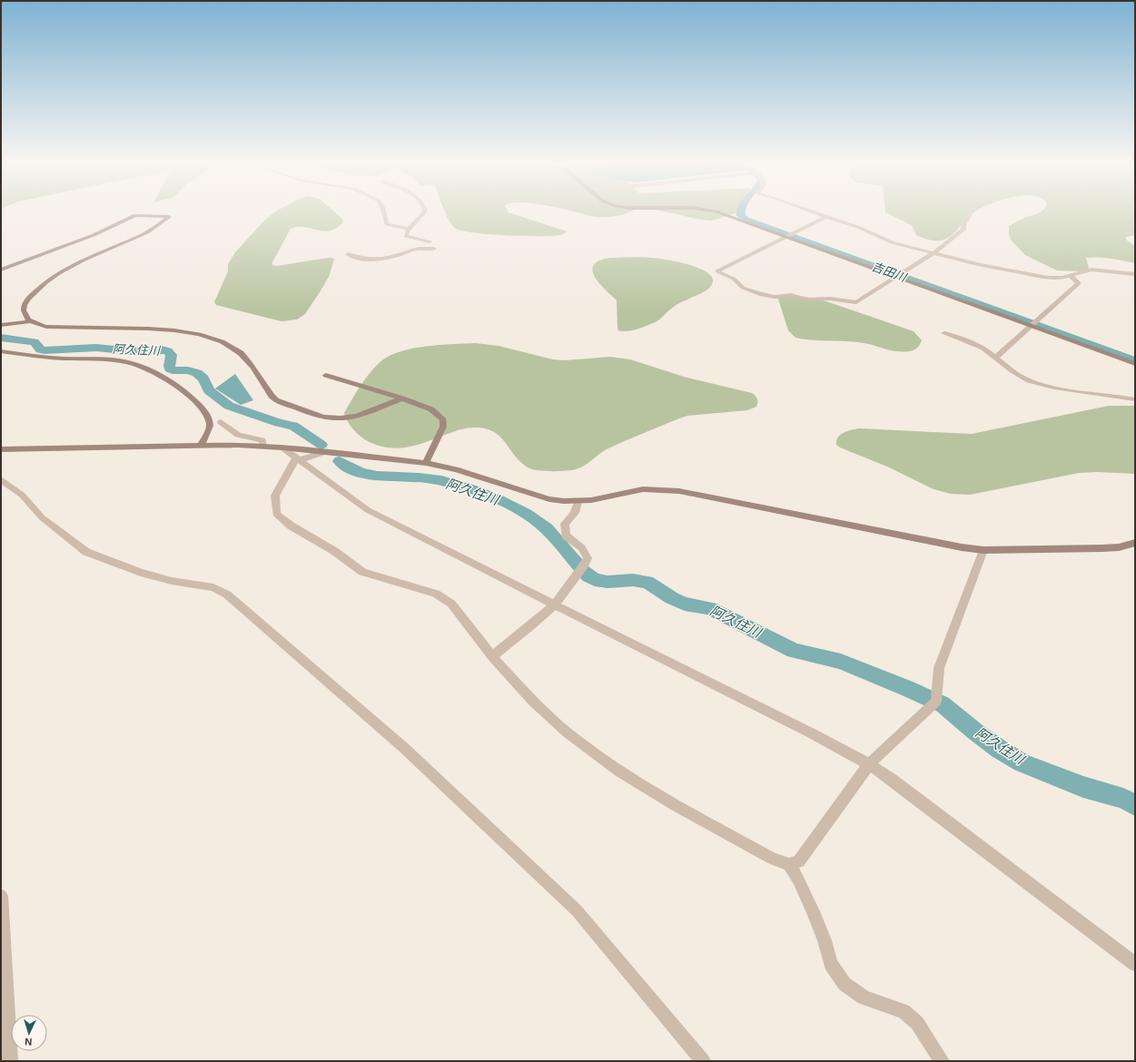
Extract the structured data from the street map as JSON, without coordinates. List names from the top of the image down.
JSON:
{
  "water": ["吉田川", "阿久住川"],
  "north": "bottom"
}
